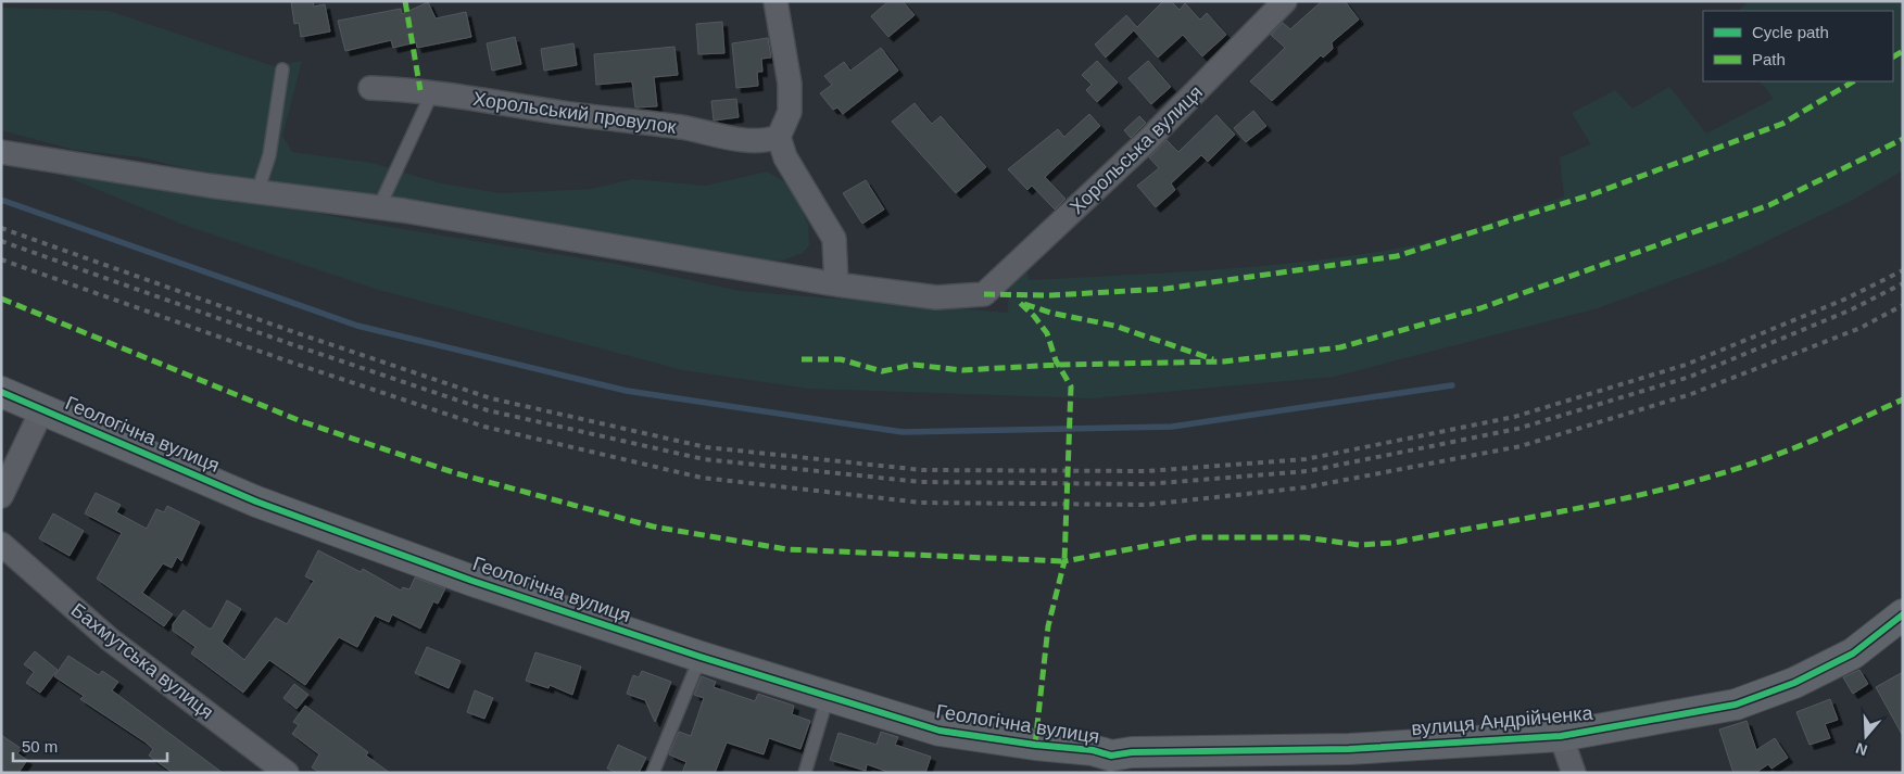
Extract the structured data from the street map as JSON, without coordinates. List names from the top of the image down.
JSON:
{
  "streets": {
    "street": [
      "Хорольський провулок",
      "Хорольська вулиця",
      "Геологічна вулиця",
      "Бахмутська вулиця",
      "вулиця Андрійченка"
    ]
  },
  "crossings": [
    ["Геологічна вулиця", "вулиця Андрійченка"]
  ],
  "legend": ["Cycle path", "Path"],
  "scale_bar": "50 m",
  "north": "bottom"
}
